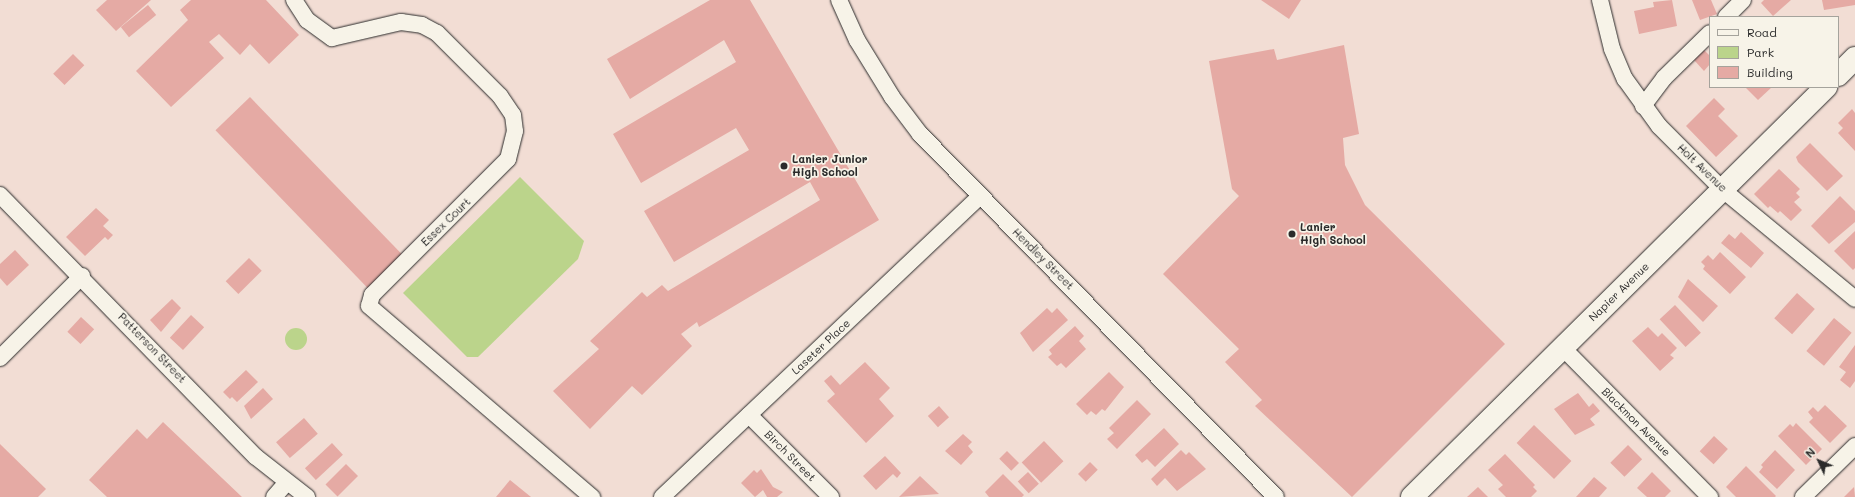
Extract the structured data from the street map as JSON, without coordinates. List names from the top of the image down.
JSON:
{
  "streets": {
    "street": [
      "Holt Avenue",
      "Essex Court",
      "Hendley Street",
      "Napier Avenue",
      "Laseter Place",
      "Patterson Street",
      "Blackmon Avenue",
      "Birch Street"
    ]
  },
  "crossings": [
    ["Holt Avenue", "Napier Avenue"],
    ["Hendley Street", "Laseter Place"],
    ["Napier Avenue", "Blackmon Avenue"],
    ["Laseter Place", "Birch Street"]
  ],
  "places": ["Lanier Junior High School", "Lanier High School"],
  "legend": ["Road", "Park", "Building"],
  "north": "top left"
}
